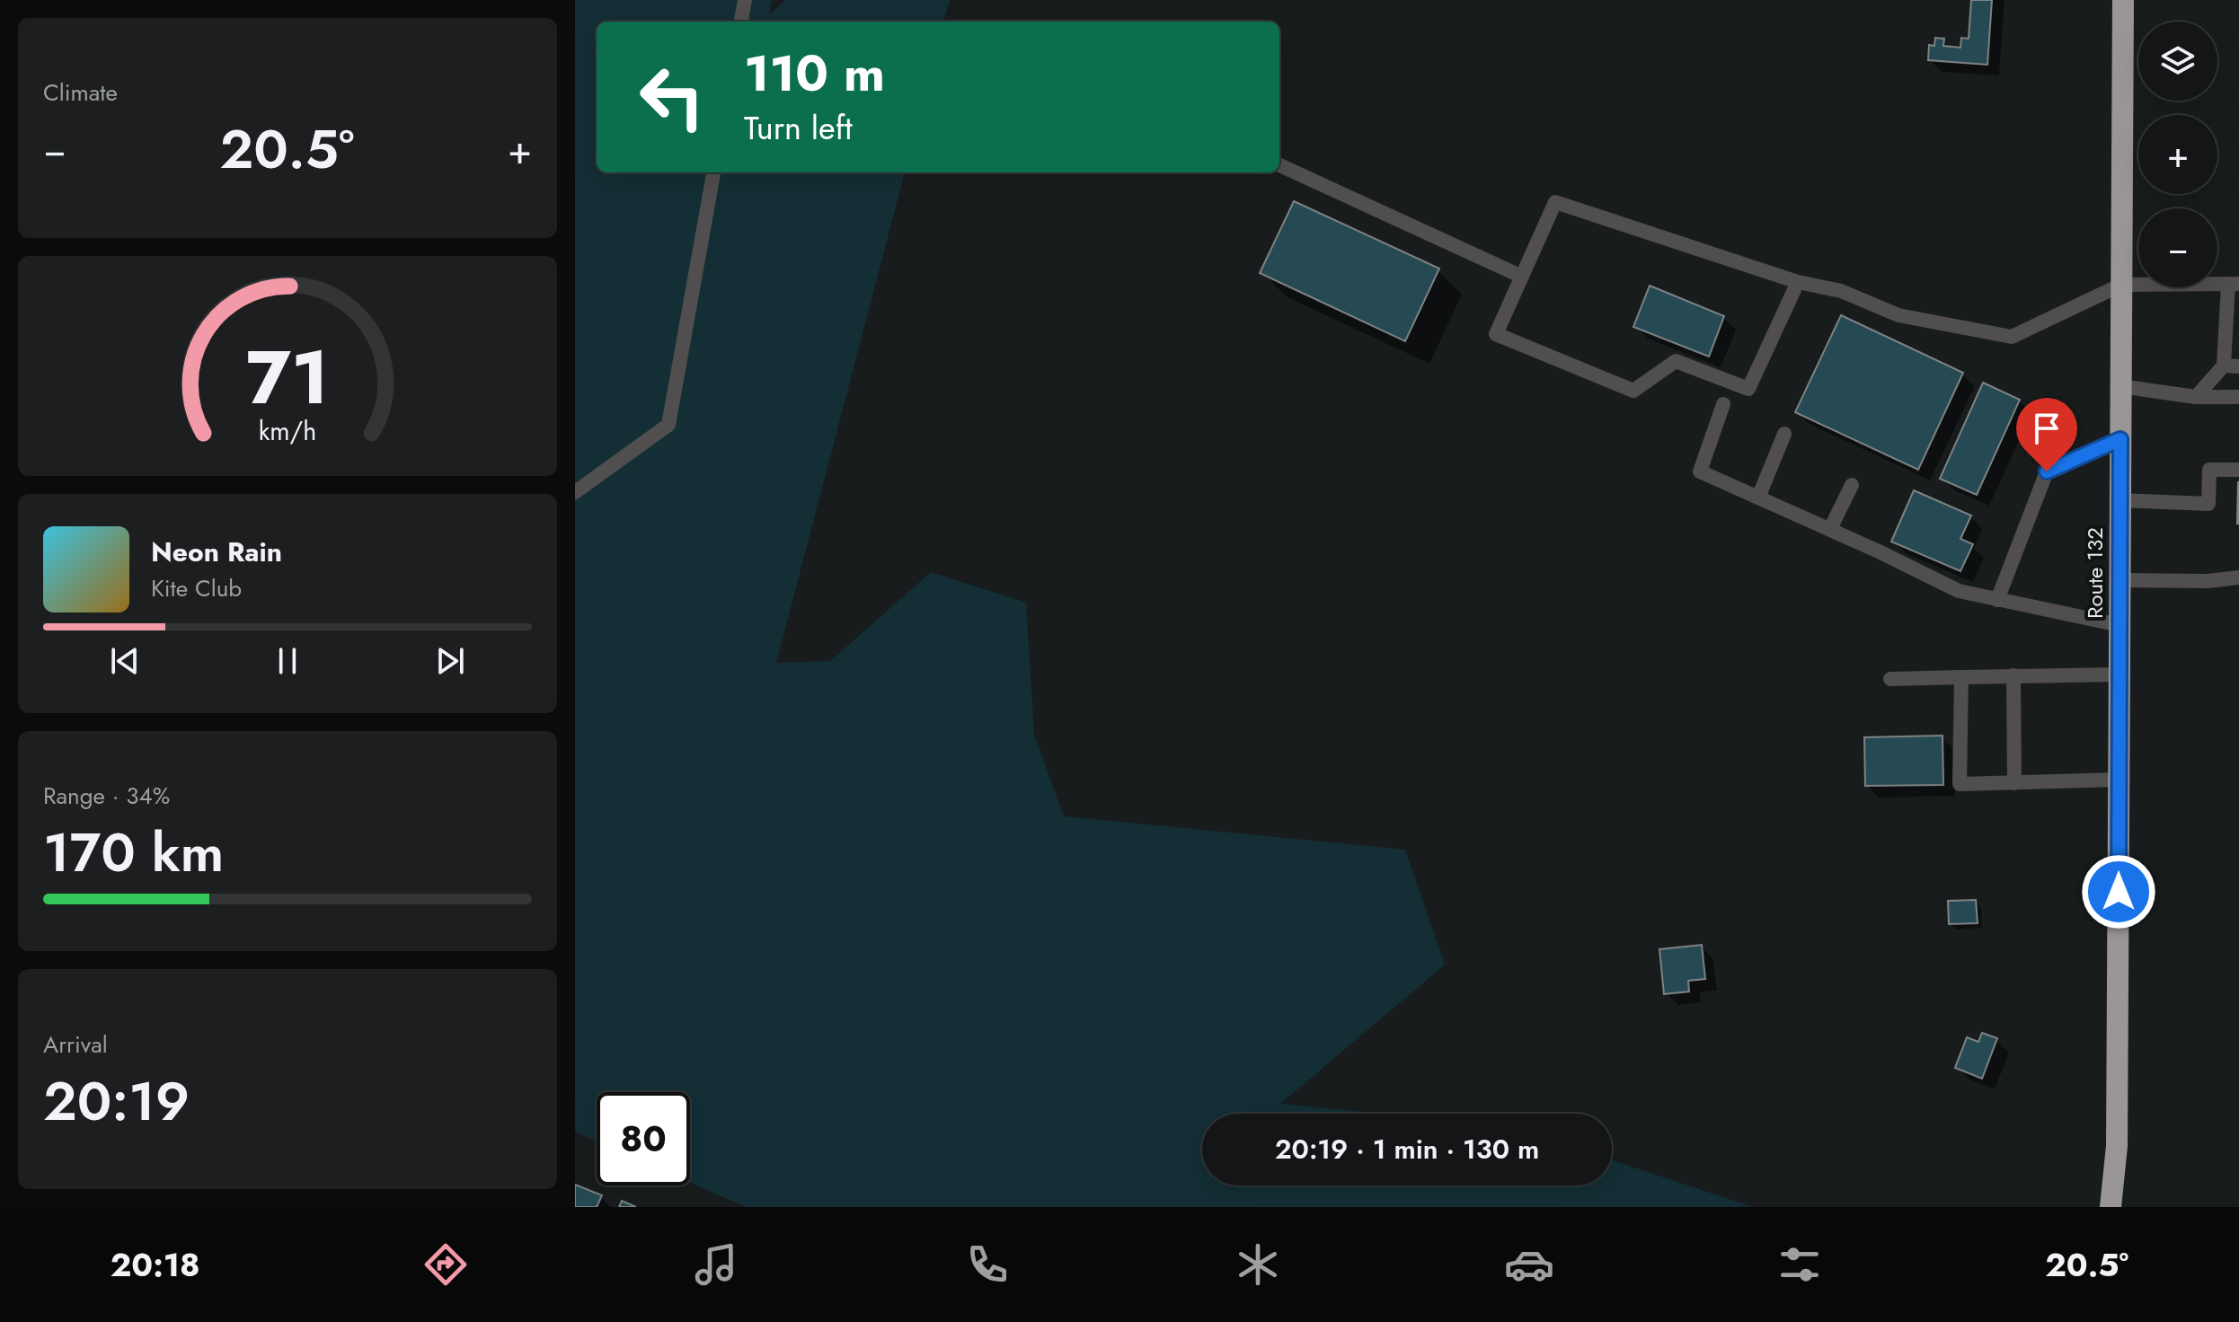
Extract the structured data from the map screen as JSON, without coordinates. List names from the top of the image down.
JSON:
{
  "streets": {
    "highway": ["Route 132"]
  },
  "page": {
    "tile": [
      "Climate",
      ["Range · 34%", "170 km"],
      ["Arrival", "20:19"]
    ],
    "map_buttons": ["+", "−"],
    "turn": ["110 m", "Turn left"],
    "heat": ["−", "20.5°", "+"],
    "song": ["Neon Rain", "Kite Club"],
    "limit": "80",
    "trip": "20:19 · 1 min · 130 m",
    "tabs": ["20:18", "20.5°"],
    "gauge": ["71", "km/h"]
  }
}
